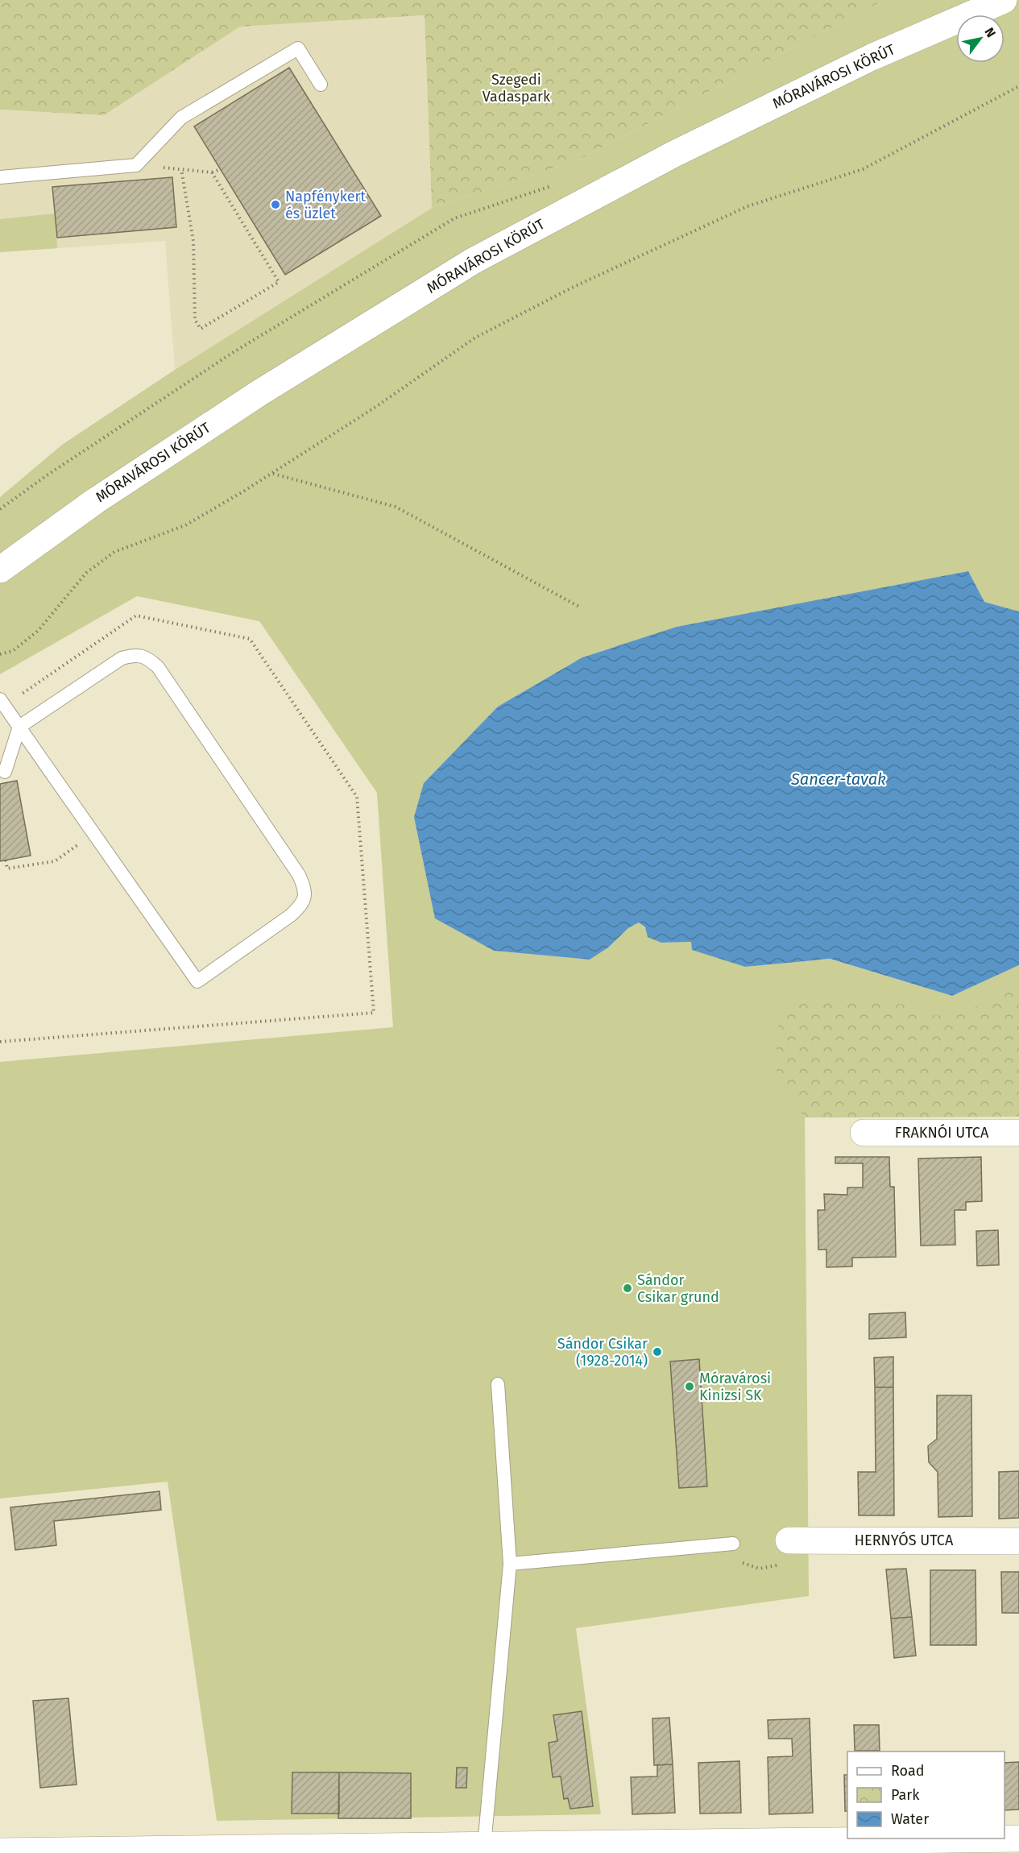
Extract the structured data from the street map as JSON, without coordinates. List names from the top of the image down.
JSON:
{
  "streets": {
    "street": ["MÓRAVÁROSI KÖRÚT", "FRAKNÓI UTCA", "HERNYÓS UTCA"]
  },
  "water": ["Sancer-tavak"],
  "parks": ["Szegedi Vadaspark"],
  "places": [
    "Napfénykert és üzlet",
    "Sándor Csikar grund",
    "Sándor Csikar (1928-2014)",
    "Móravárosi Kinizsi SK"
  ],
  "legend": ["Road", "Park", "Water"],
  "north": "top right"
}
